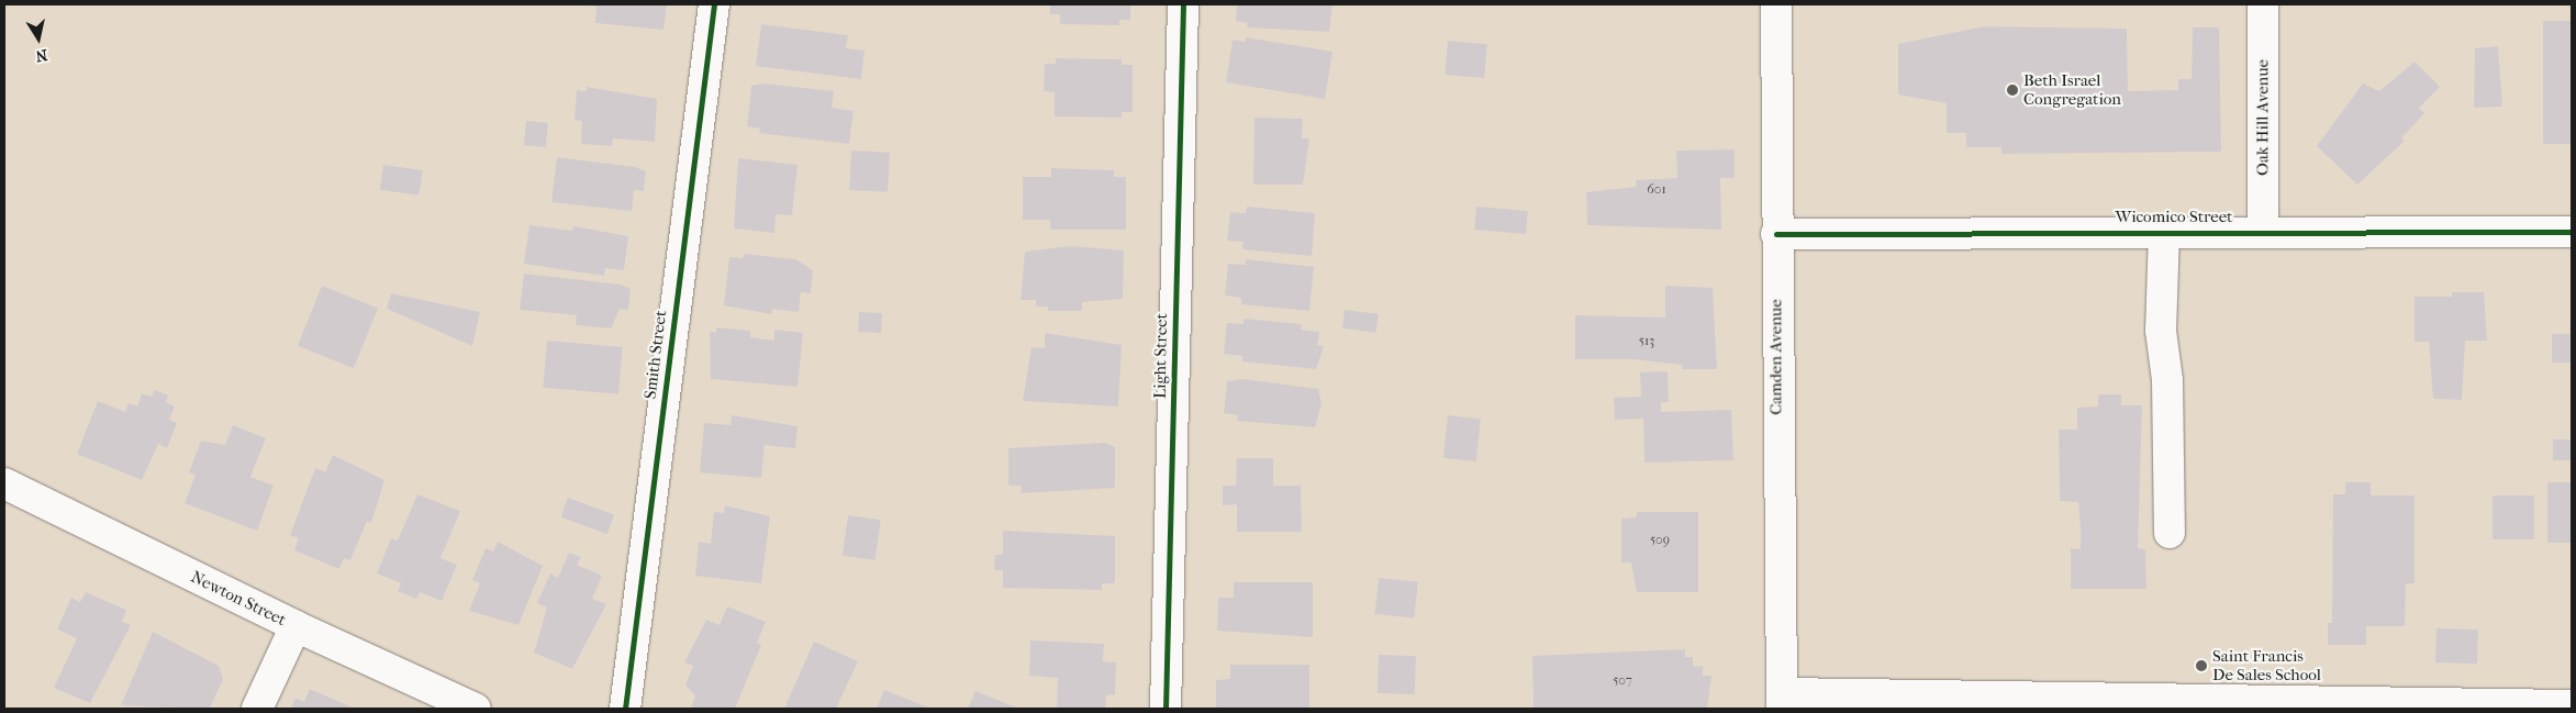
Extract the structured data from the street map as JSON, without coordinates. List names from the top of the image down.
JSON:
{
  "streets": {
    "street": [
      "Oak Hill Avenue",
      "Wicomico Street",
      "Smith Street",
      "Light Street",
      "Camden Avenue",
      "Newton Street"
    ]
  },
  "crossings": [
    ["Oak Hill Avenue", "Wicomico Street"],
    ["Wicomico Street", "Camden Avenue"]
  ],
  "places": ["Beth Israel Congregation", "Saint Francis De Sales School"],
  "house_numbers": [
    "601",
    "513",
    "509",
    "507"
  ],
  "north": "bottom"
}
